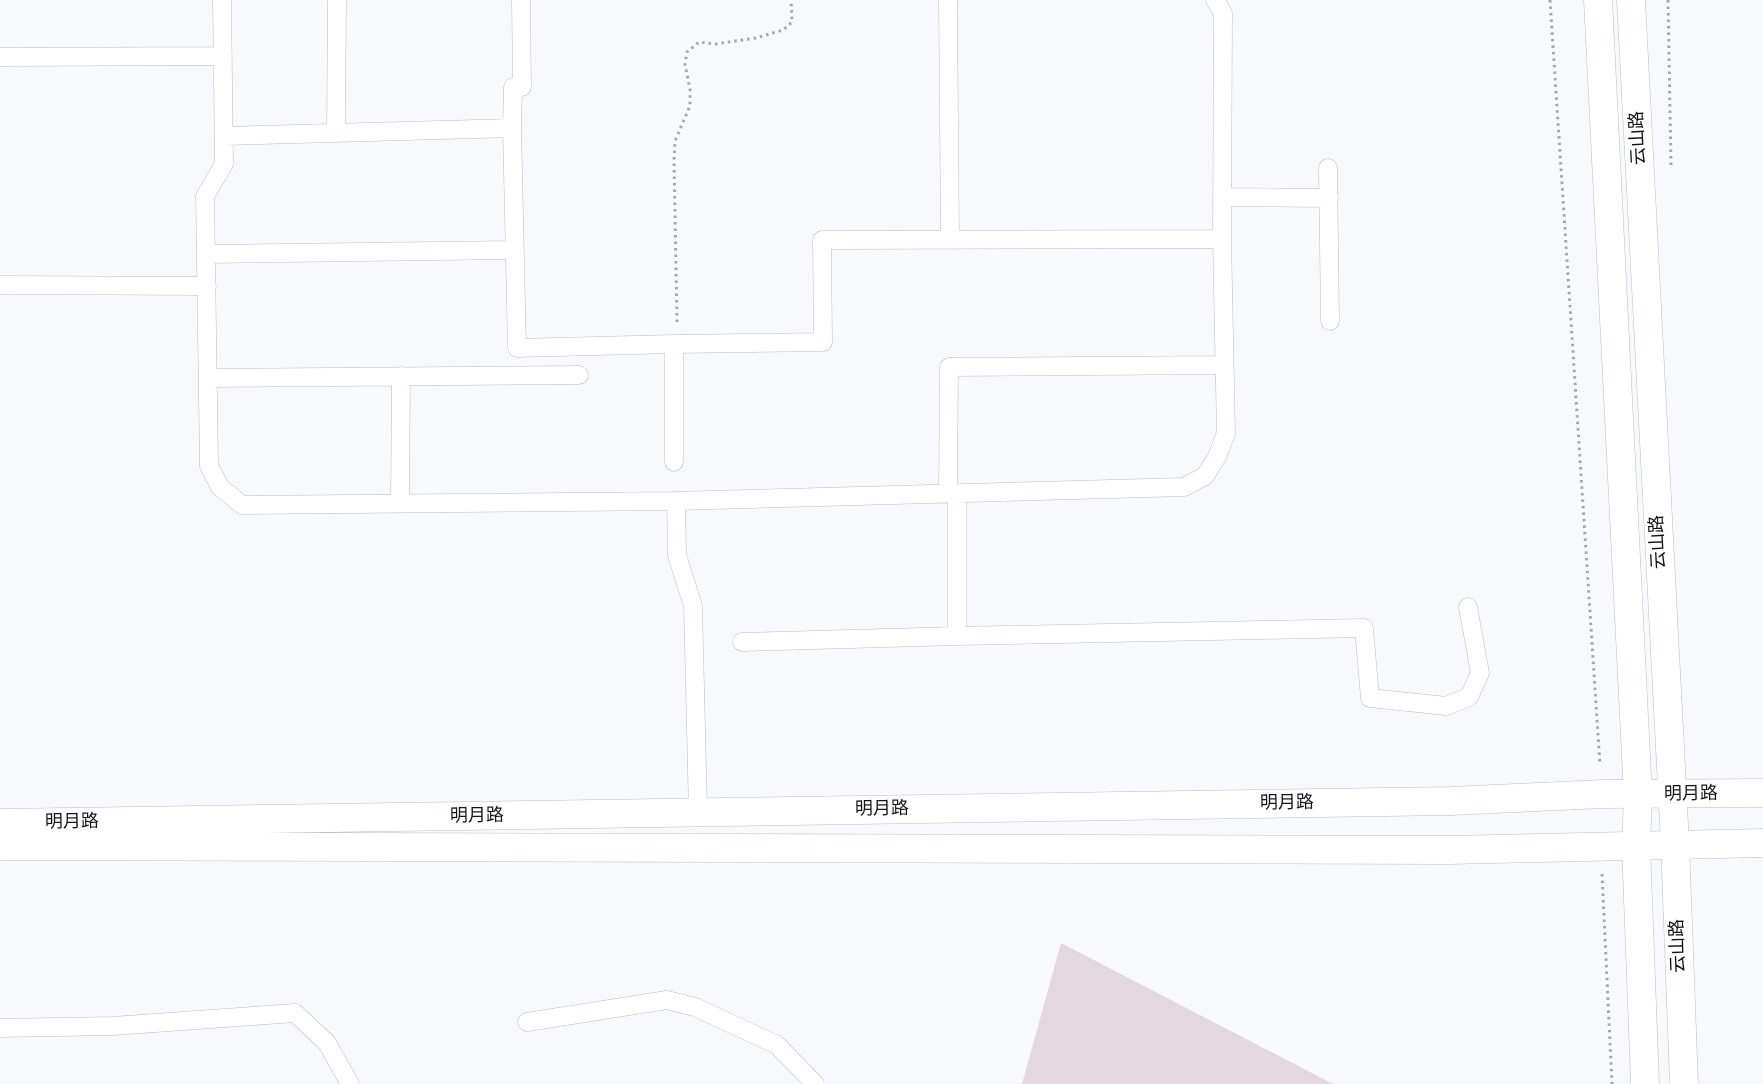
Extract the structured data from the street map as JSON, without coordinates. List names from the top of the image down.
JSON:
{
  "streets": {
    "street": ["云山路", "明月路"]
  },
  "crossings": [
    ["云山路", "明月路"]
  ]
}
